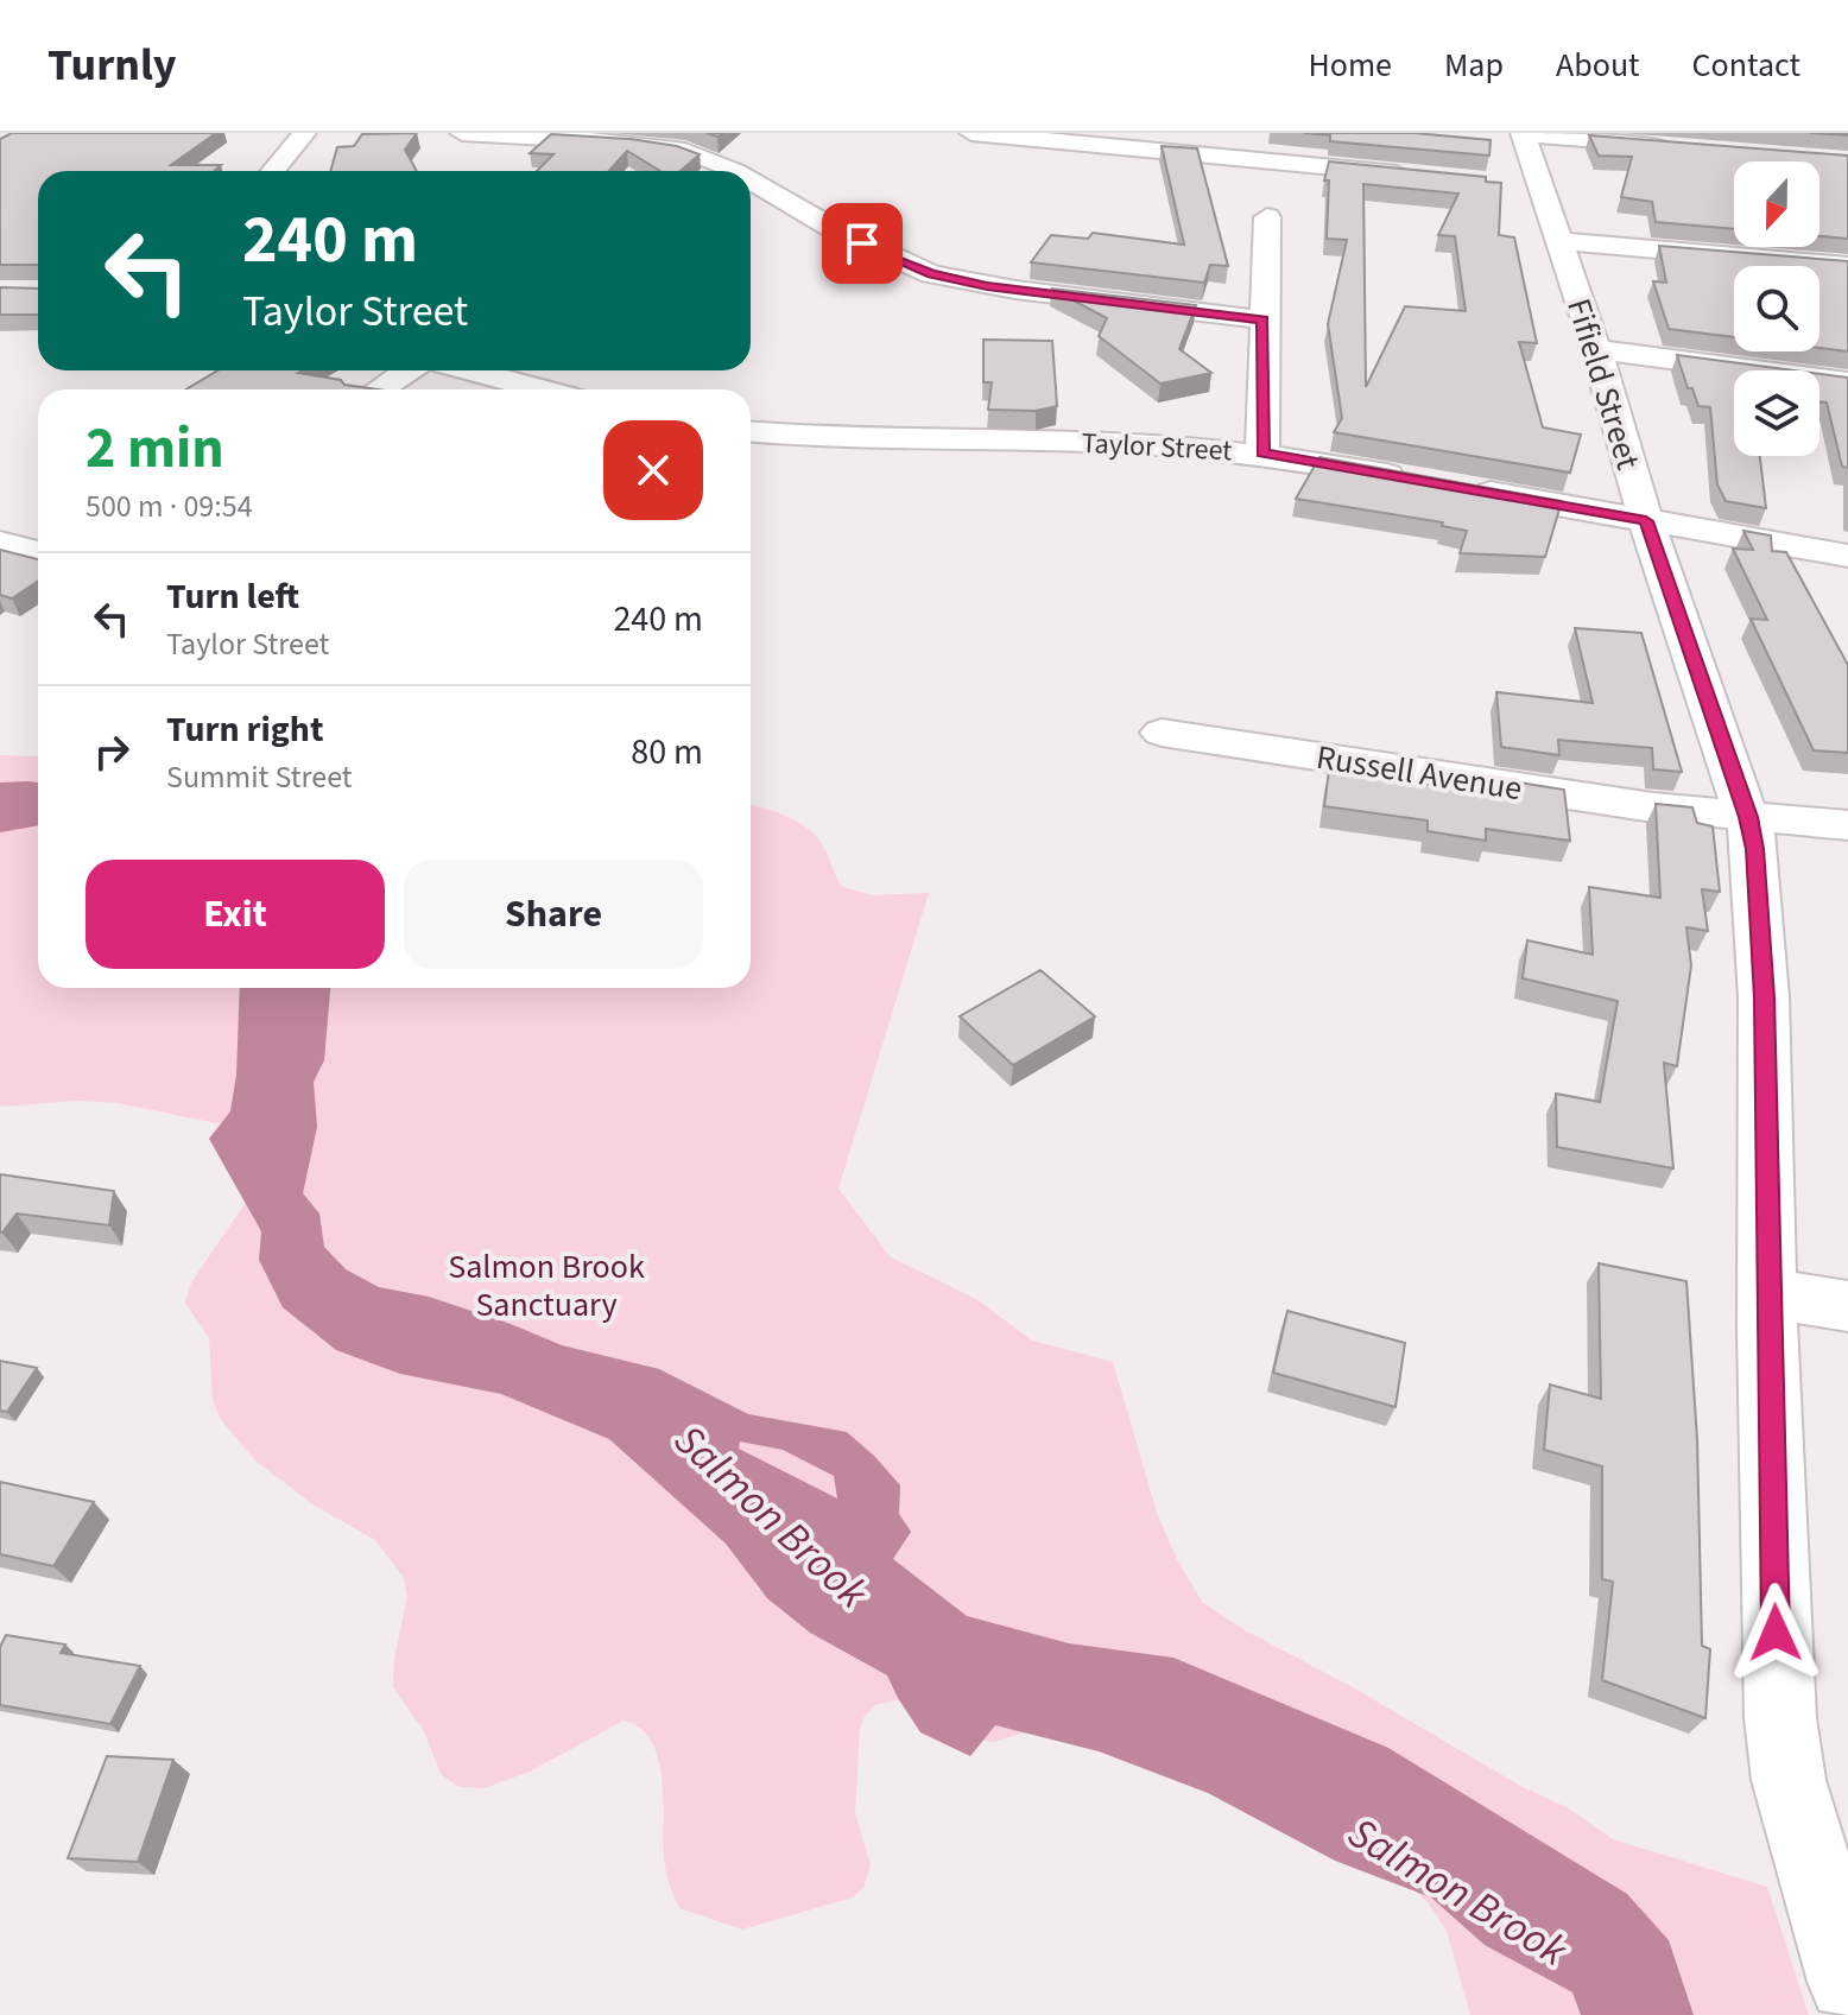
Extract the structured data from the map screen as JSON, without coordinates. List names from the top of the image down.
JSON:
{
  "streets": {
    "street": ["Fifield Street", "Taylor Street", "Russell Avenue"]
  },
  "crossings": [
    ["Fifield Street", "Russell Avenue"]
  ],
  "water": ["Salmon Brook"],
  "parks": ["Salmon Brook Sanctuary"],
  "north": "bottom",
  "page": {
    "header": "Turnly",
    "nav": [
      "Home",
      "Map",
      "About",
      "Contact"
    ],
    "turn": ["240 m", "Taylor Street"],
    "heading": ["2 min", "500 m · 09:54"],
    "list": [
      {
        "name": "Turn left",
        "note": "Taylor Street",
        "value": "240 m"
      },
      {
        "name": "Turn right",
        "note": "Summit Street",
        "value": "80 m"
      }
    ],
    "buttons": ["Exit", "Share"]
  }
}
